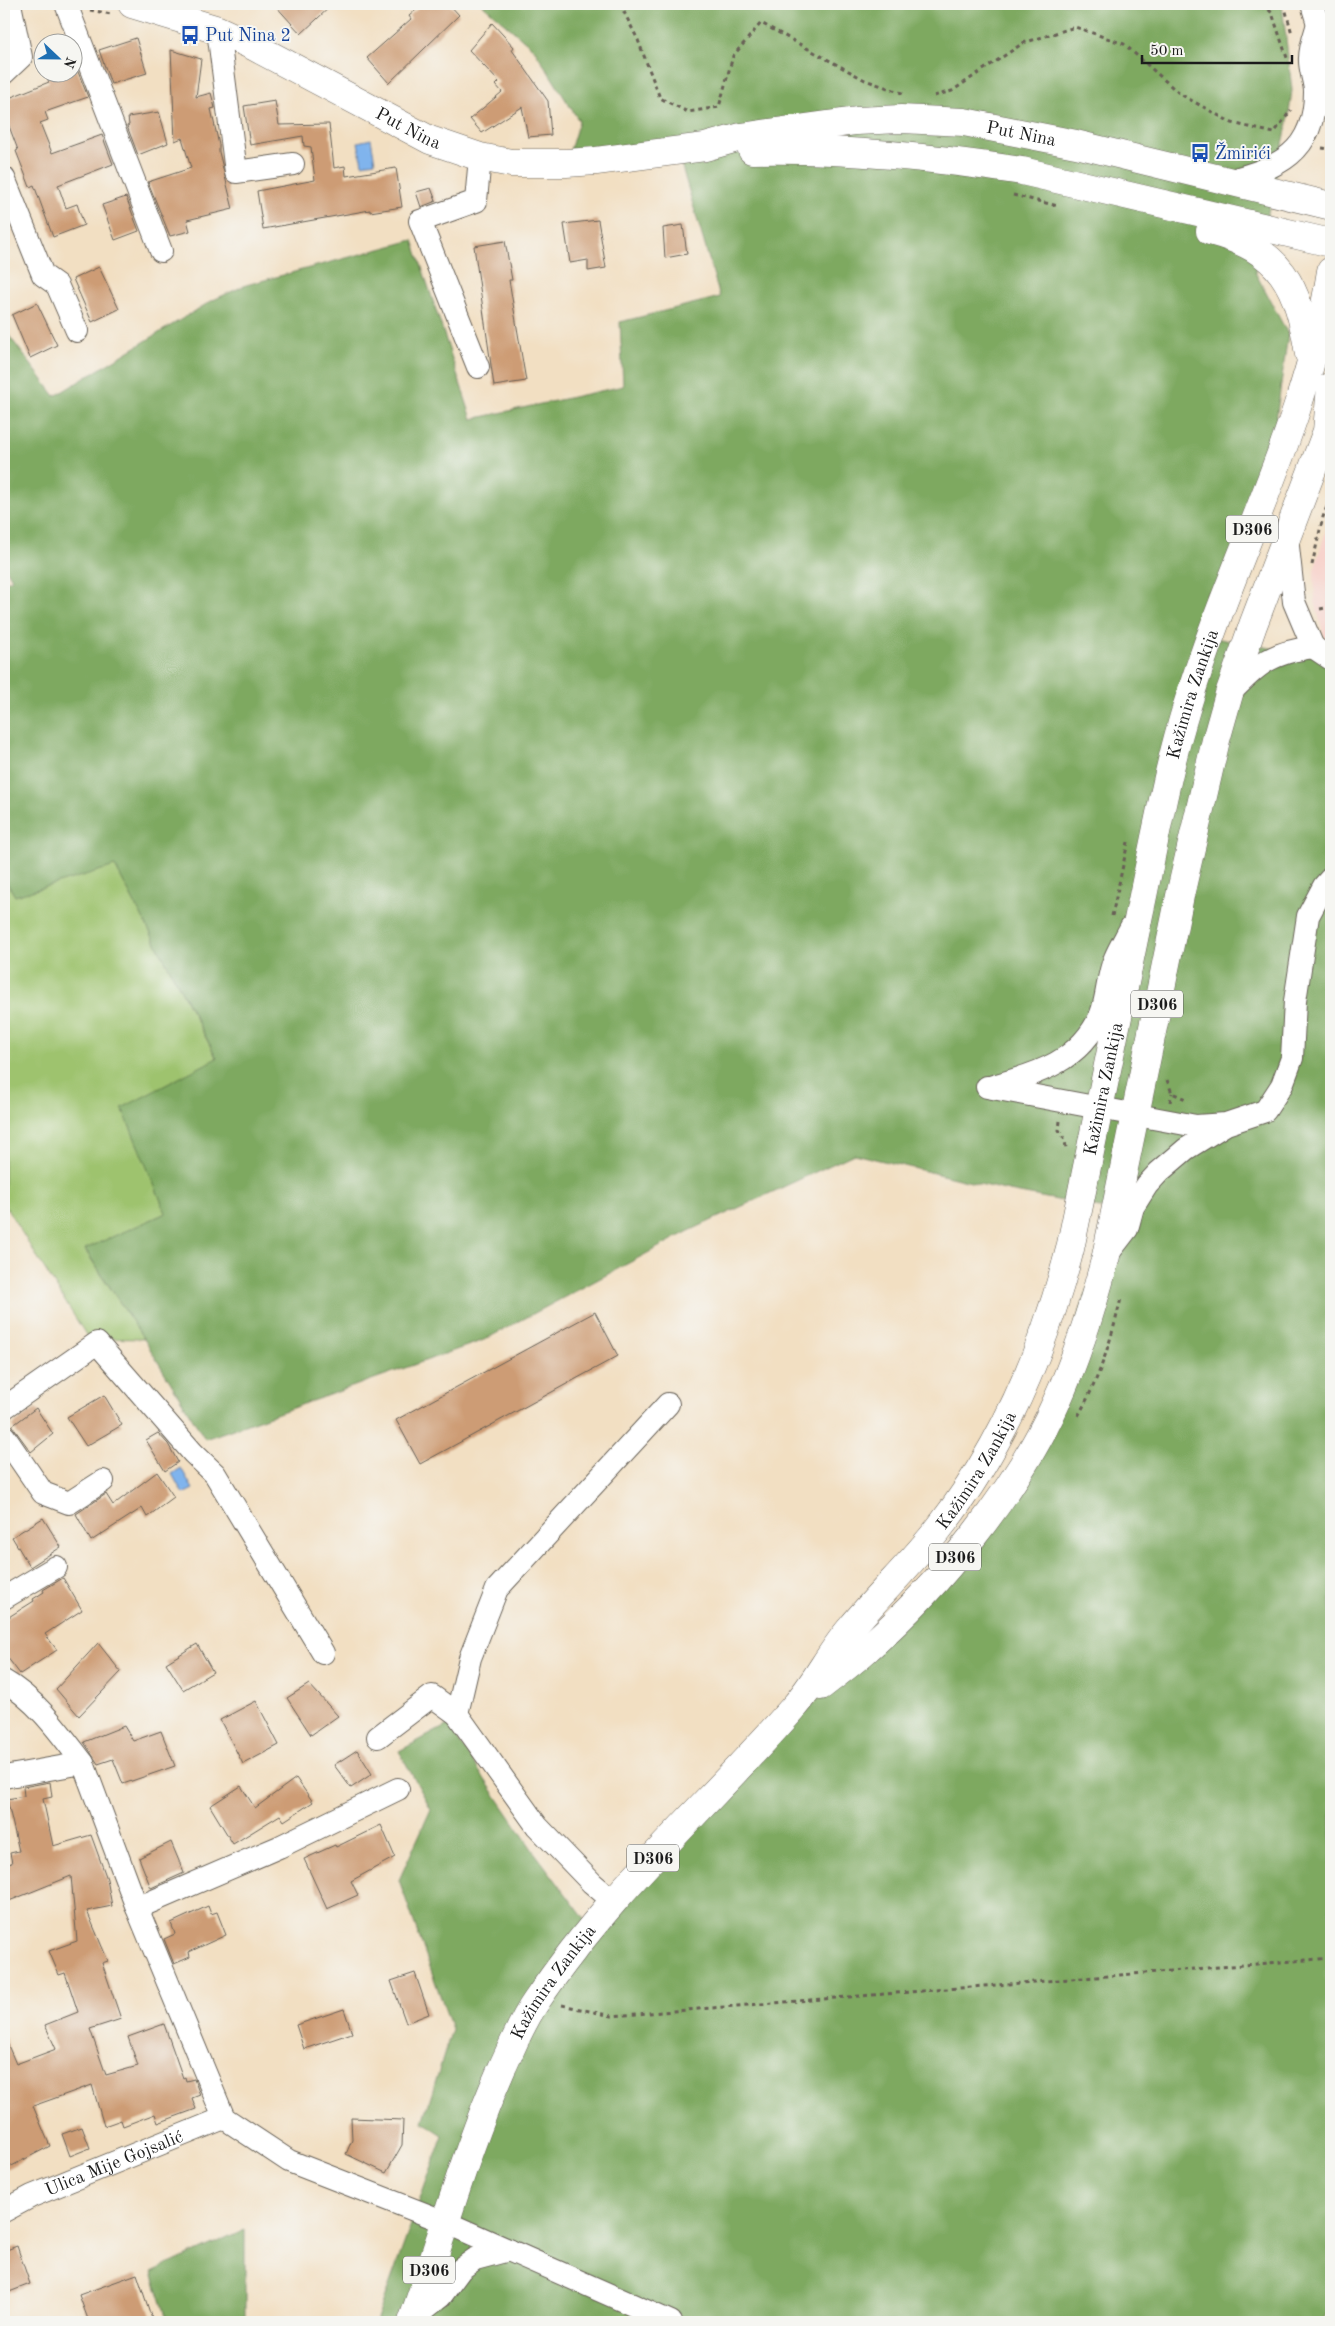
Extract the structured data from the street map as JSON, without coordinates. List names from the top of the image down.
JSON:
{
  "streets": {
    "main road": ["Put Nina", "D306", "Kažimira Zankija"],
    "street": ["Ulica Mije Gojsalić"]
  },
  "places": {
    "bus stop": ["Put Nina 2", "Žmirići"]
  },
  "scale_bar": "50 m",
  "north": "right"
}
